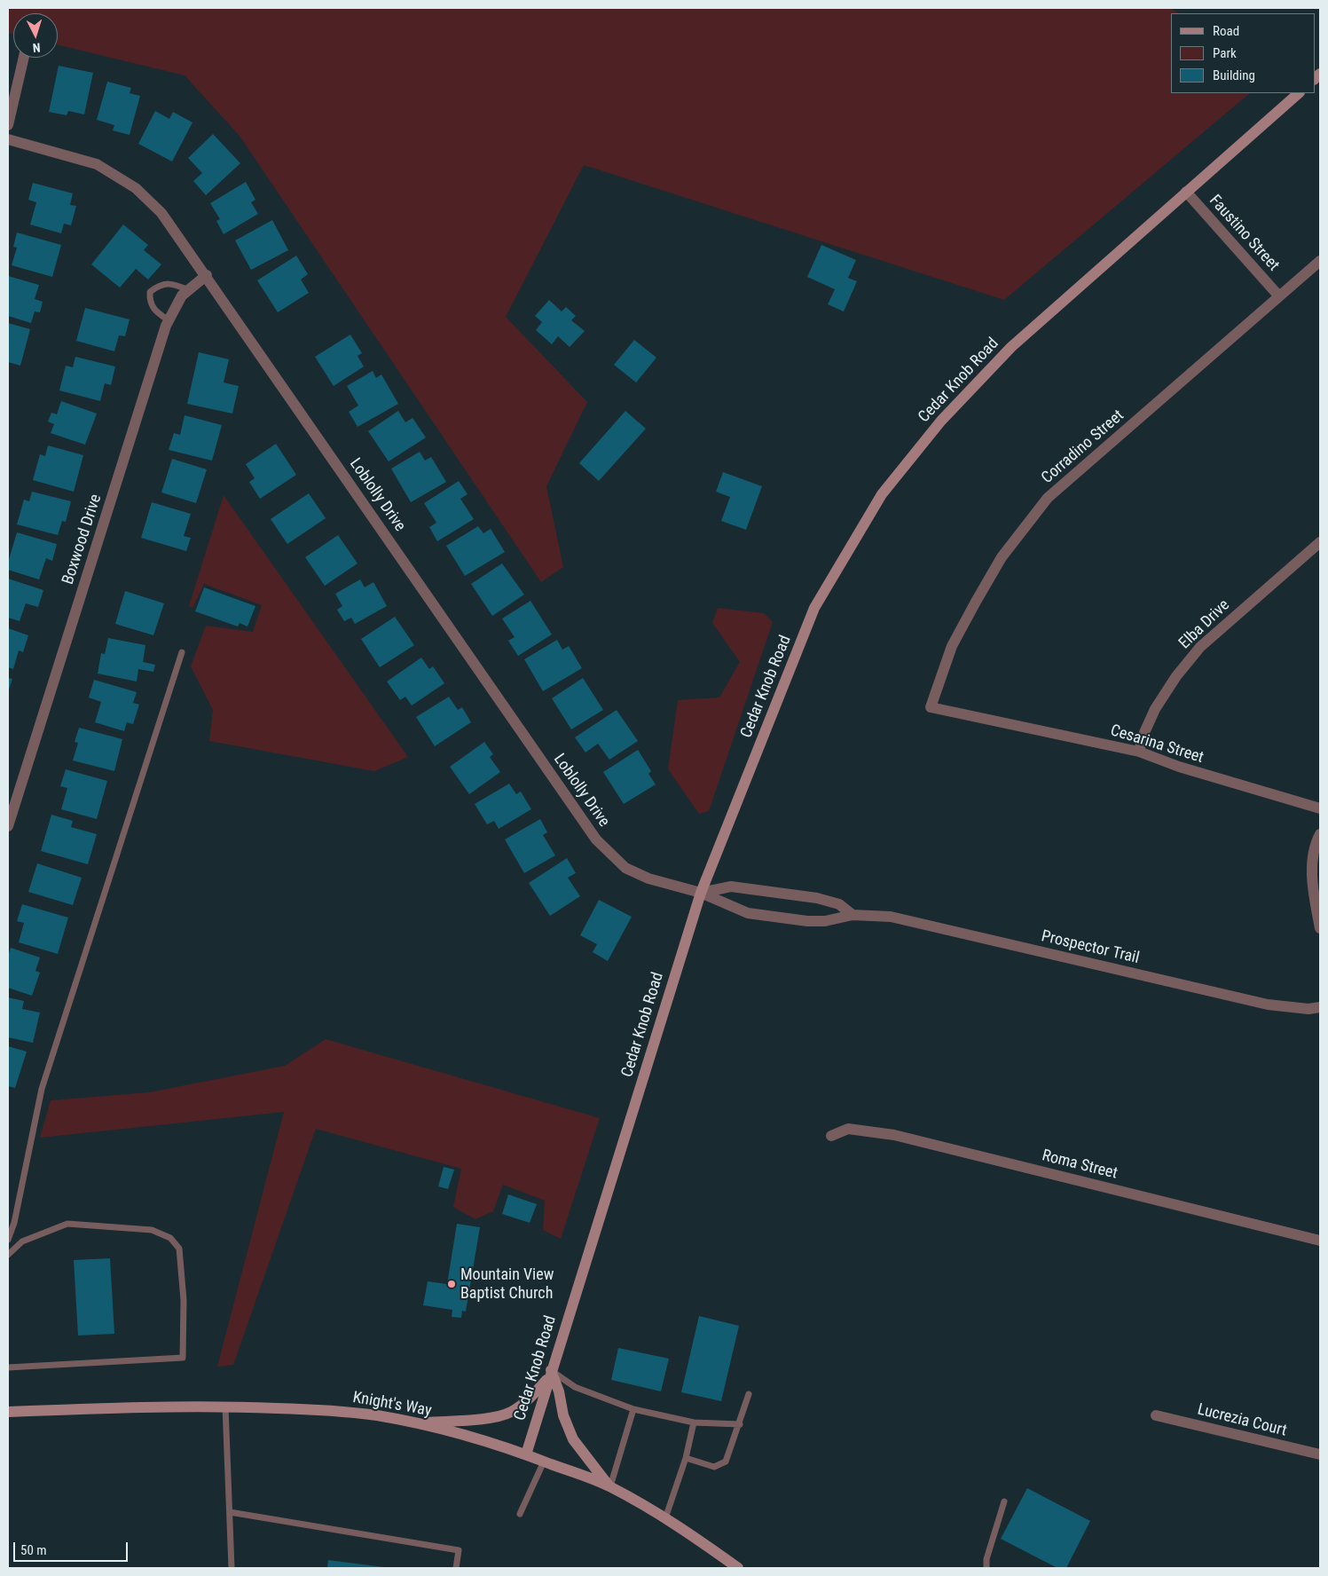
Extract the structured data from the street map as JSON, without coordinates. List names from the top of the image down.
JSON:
{
  "streets": {
    "street": [
      "Faustino Street",
      "Cedar Knob Road",
      "Corradino Street",
      "Loblolly Drive",
      "Boxwood Drive",
      "Elba Drive",
      "Cesarina Street",
      "Prospector Trail",
      "Roma Street",
      "Knight's Way",
      "Lucrezia Court"
    ]
  },
  "crossings": [
    ["Faustino Street", "Cedar Knob Road"],
    ["Faustino Street", "Corradino Street"],
    ["Cedar Knob Road", "Loblolly Drive"],
    ["Cedar Knob Road", "Prospector Trail"],
    ["Cedar Knob Road", "Knight's Way"],
    ["Corradino Street", "Cesarina Street"],
    ["Loblolly Drive", "Boxwood Drive"],
    ["Loblolly Drive", "Prospector Trail"],
    ["Elba Drive", "Cesarina Street"]
  ],
  "places": ["Mountain View Baptist Church"],
  "legend": ["Road", "Park", "Building"],
  "scale_bar": "50 m",
  "north": "bottom"
}
